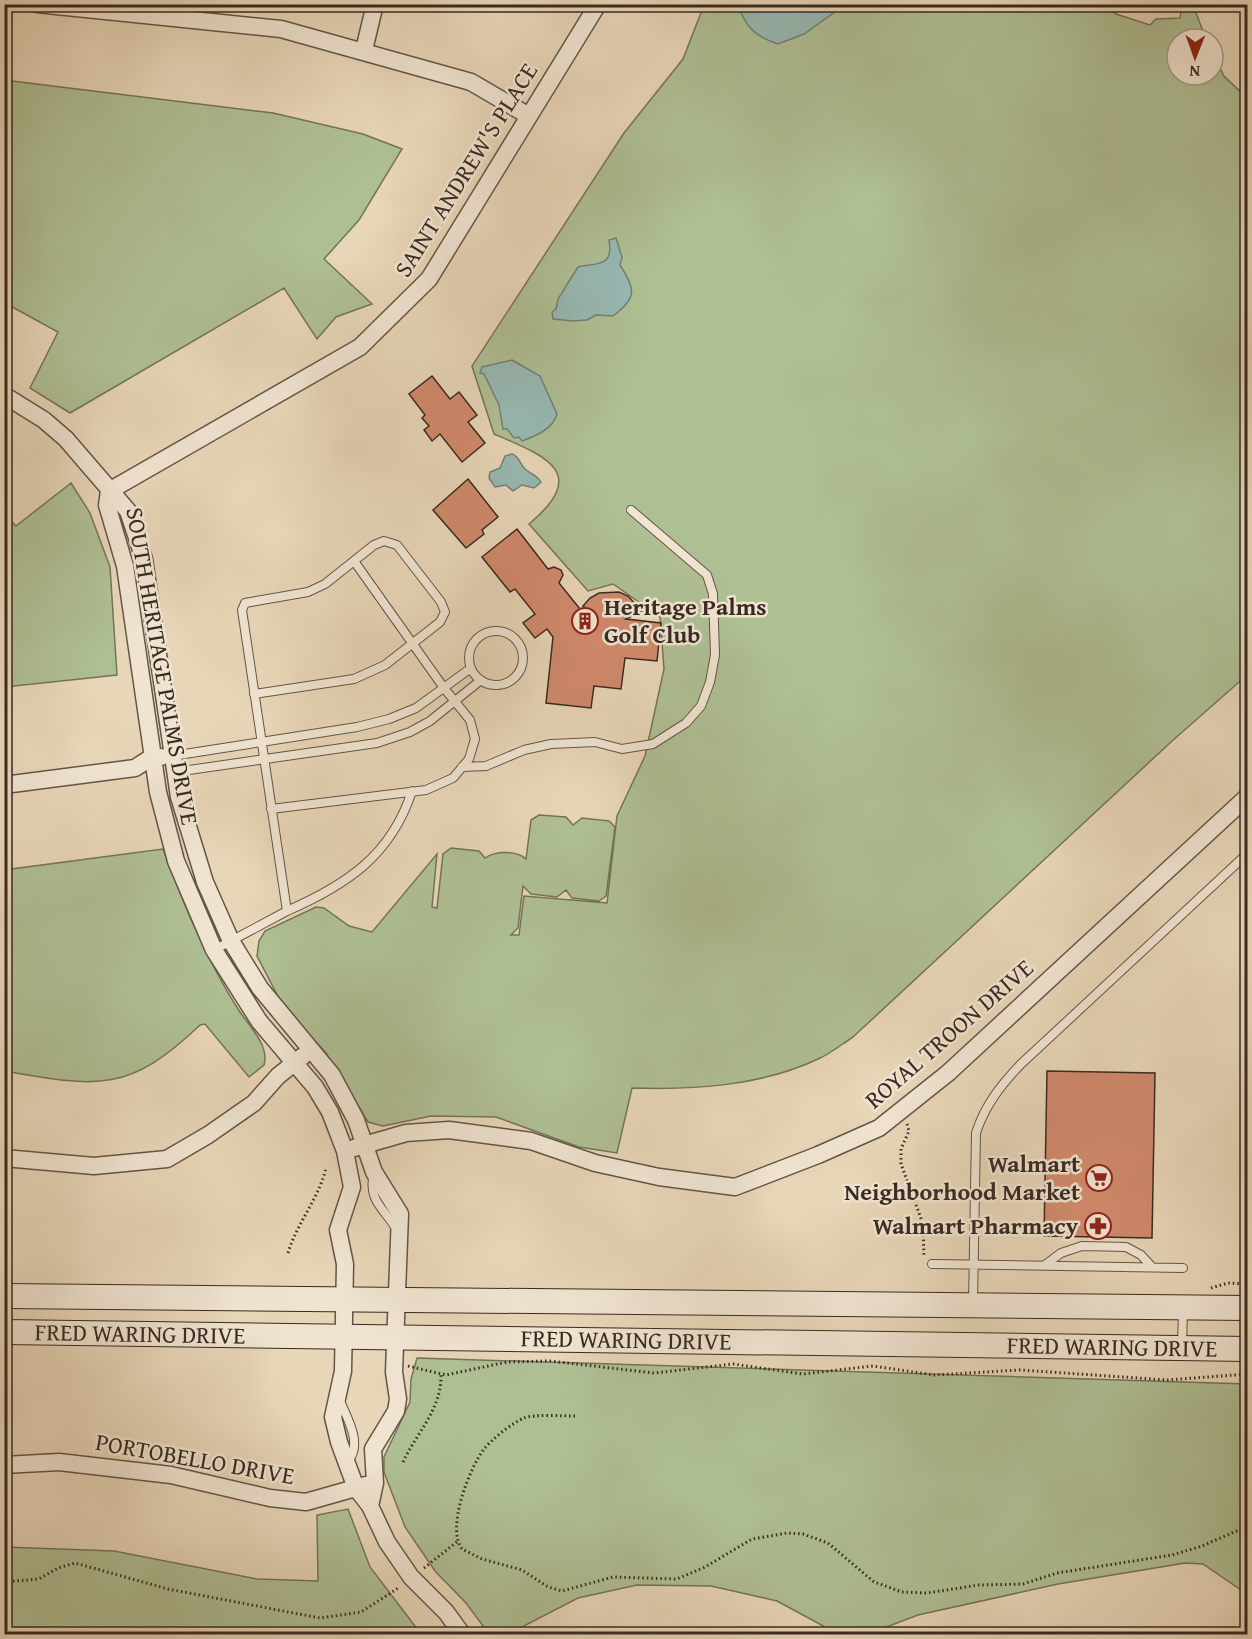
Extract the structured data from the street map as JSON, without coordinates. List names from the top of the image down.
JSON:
{
  "streets": {
    "main road": ["FRED WARING DRIVE"],
    "street": [
      "SAINT ANDREW'S PLACE",
      "SOUTH HERITAGE PALMS DRIVE",
      "ROYAL TROON DRIVE",
      "PORTOBELLO DRIVE"
    ]
  },
  "crossings": [
    ["SAINT ANDREW'S PLACE", "SOUTH HERITAGE PALMS DRIVE"],
    ["SOUTH HERITAGE PALMS DRIVE", "ROYAL TROON DRIVE"],
    ["SOUTH HERITAGE PALMS DRIVE", "FRED WARING DRIVE"],
    ["SOUTH HERITAGE PALMS DRIVE", "PORTOBELLO DRIVE"]
  ],
  "places": {
    "building": ["Heritage Palms Golf Club"],
    "supermarket": ["Walmart Neighborhood Market"],
    "pharmacy": ["Walmart Pharmacy"]
  },
  "north": "bottom"
}
